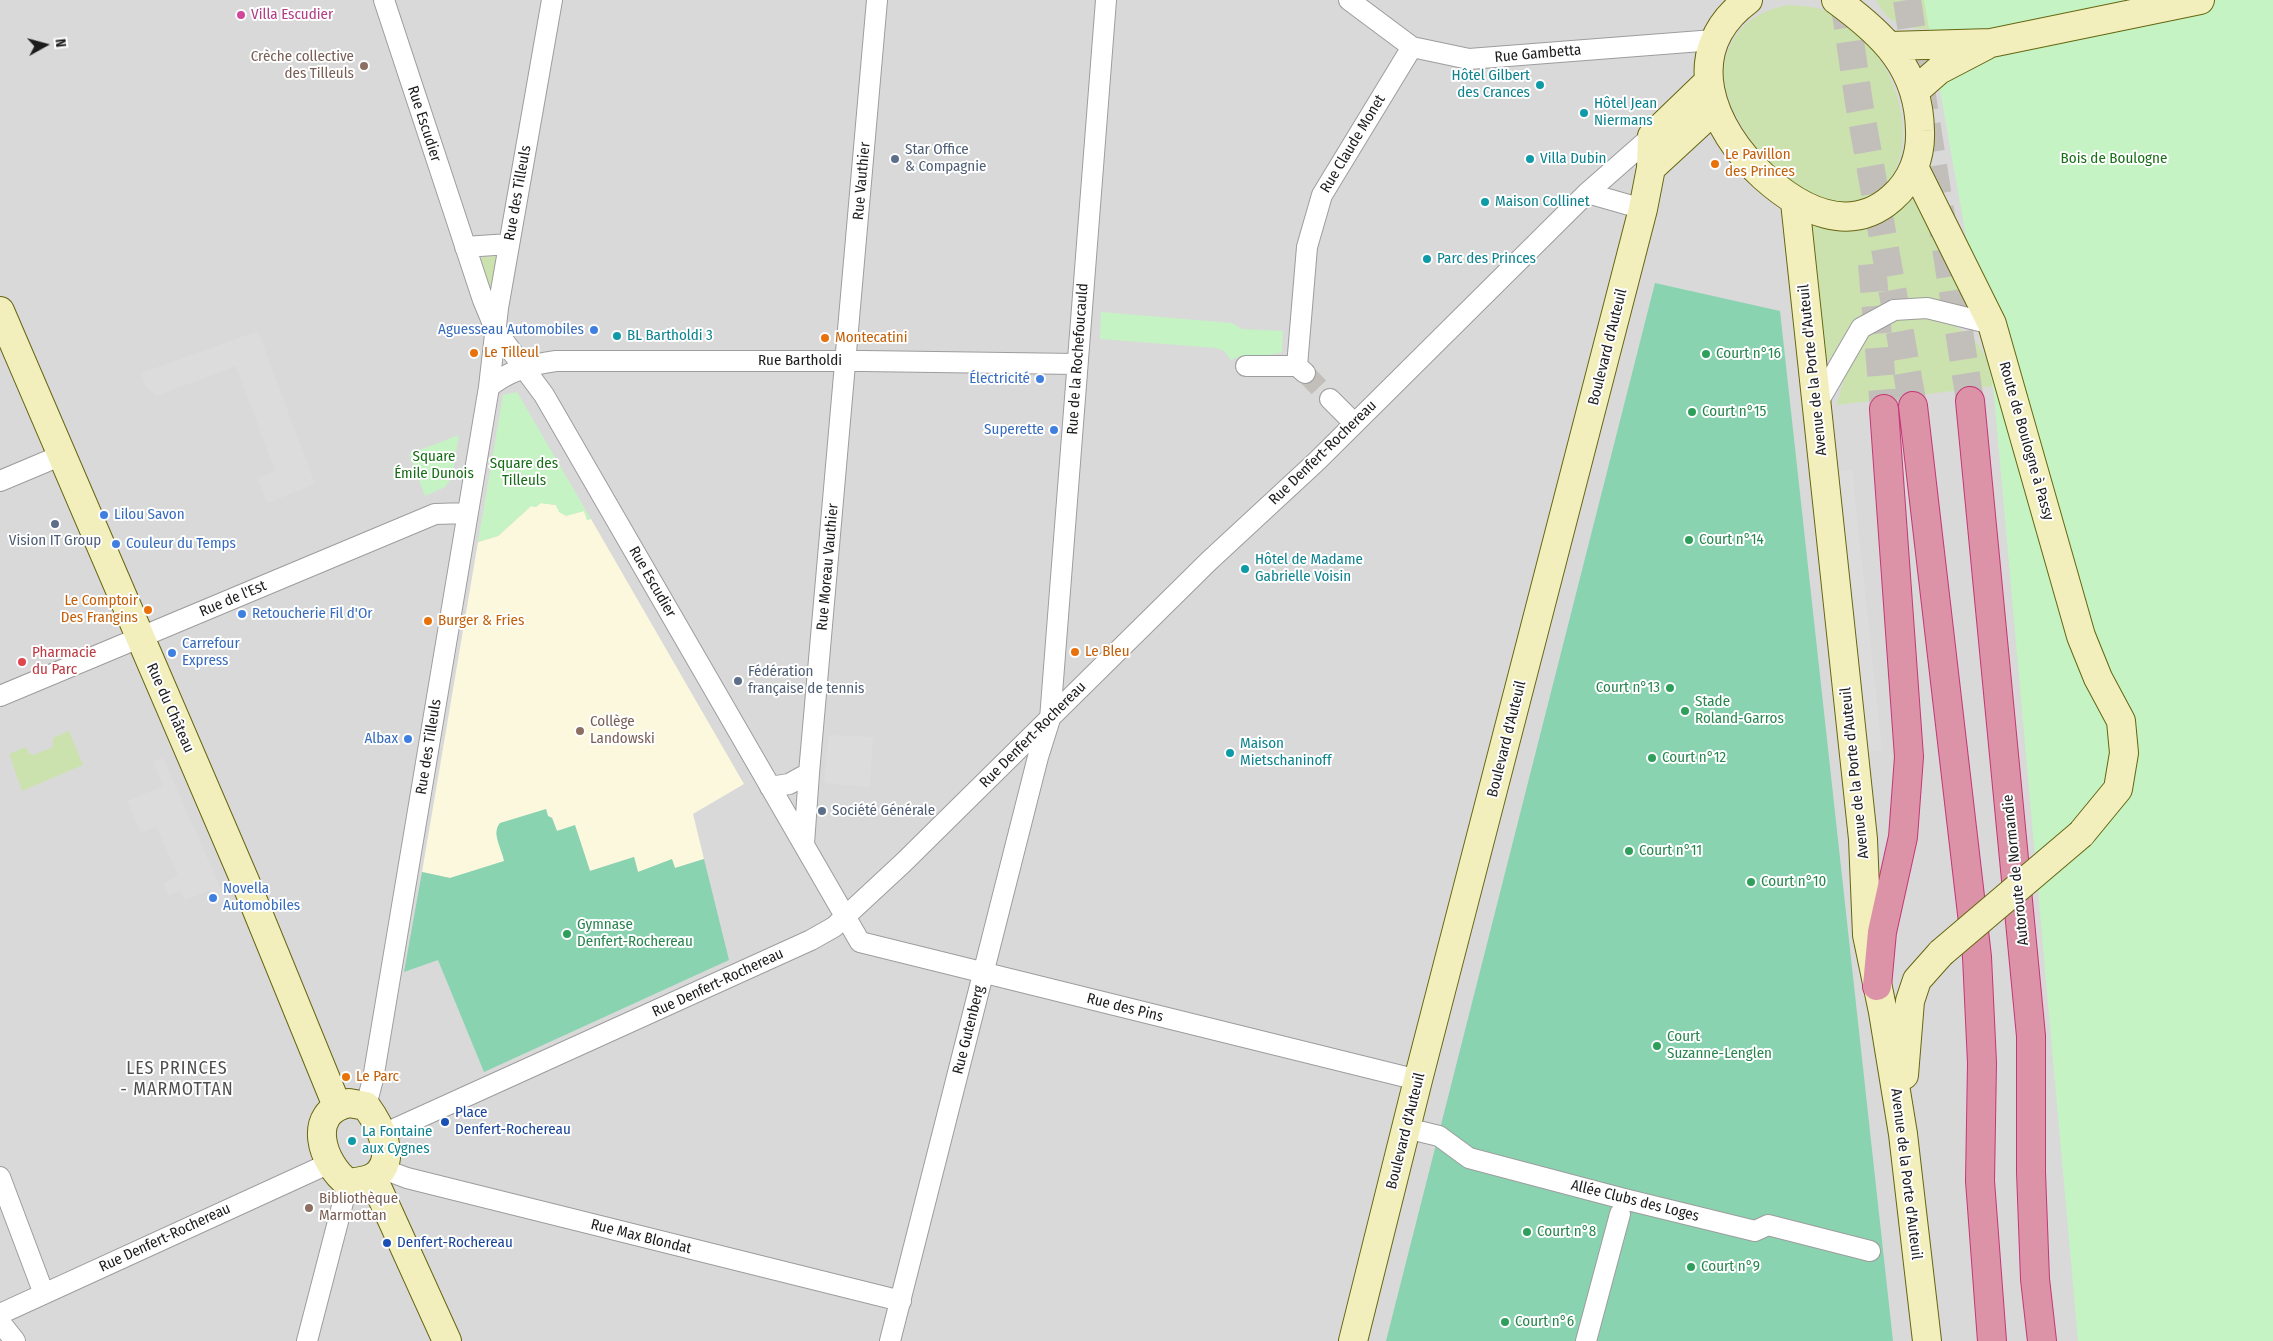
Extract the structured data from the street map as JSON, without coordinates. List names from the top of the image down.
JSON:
{
  "streets": {
    "highway": ["Autoroute de Normandie"],
    "main road": [
      "Boulevard d'Auteuil",
      "Avenue de la Porte d'Auteuil",
      "Route de Boulogne à Passy",
      "Rue Denfert-Rochereau",
      "Rue du Château"
    ],
    "street": [
      "Rue Gambetta",
      "Rue Escudier",
      "Rue Claude Monet",
      "Rue Vauthier",
      "Rue des Tilleuls",
      "Rue de la Rochefoucauld",
      "Rue Bartholdi",
      "Rue Moreau Vauthier",
      "Rue de l'Est",
      "Rue des Pins",
      "Rue Gutenberg",
      "Allée Clubs des Loges",
      "Rue Max Blondat"
    ]
  },
  "crossings": [
    ["Rue Gambetta", "Rue Claude Monet"],
    ["Rue Escudier", "Rue des Tilleuls"],
    ["Rue Escudier", "Rue Bartholdi"],
    ["Rue Escudier", "Rue Denfert-Rochereau"],
    ["Rue Escudier", "Rue Moreau Vauthier"],
    ["Rue Escudier", "Rue des Pins"],
    ["Rue Vauthier", "Rue Bartholdi"],
    ["Rue Vauthier", "Rue Moreau Vauthier"],
    ["Rue des Tilleuls", "Rue Denfert-Rochereau"],
    ["Rue des Tilleuls", "Rue de l'Est"],
    ["Rue des Tilleuls", "Rue du Château"],
    ["Rue des Tilleuls", "Rue Max Blondat"],
    ["Boulevard d'Auteuil", "Rue Denfert-Rochereau"],
    ["Boulevard d'Auteuil", "Rue des Pins"],
    ["Boulevard d'Auteuil", "Allée Clubs des Loges"],
    ["Rue de la Rochefoucauld", "Rue Bartholdi"],
    ["Rue de la Rochefoucauld", "Rue Denfert-Rochereau"],
    ["Rue de la Rochefoucauld", "Rue Gutenberg"],
    ["Rue Bartholdi", "Rue Moreau Vauthier"],
    ["Avenue de la Porte d'Auteuil", "Route de Boulogne à Passy"],
    ["Rue Denfert-Rochereau", "Rue du Château"],
    ["Rue Denfert-Rochereau", "Rue des Pins"],
    ["Rue Denfert-Rochereau", "Rue Gutenberg"],
    ["Rue Denfert-Rochereau", "Rue Max Blondat"],
    ["Rue de l'Est", "Rue du Château"],
    ["Rue du Château", "Rue Max Blondat"],
    ["Rue des Pins", "Rue Gutenberg"],
    ["Rue Gutenberg", "Rue Max Blondat"]
  ],
  "districts": ["LES PRINCES - MARMOTTAN"],
  "parks": ["Bois de Boulogne", "Square Émile Dunois", "Square des Tilleuls"],
  "places": [
    "Villa Escudier",
    "Crèche collective des Tilleuls",
    "Hôtel Gilbert des Crances",
    "Hôtel Jean Niermans",
    "Star Office & Compagnie",
    "Villa Dubin",
    "Le Pavillon des Princes",
    "Maison Collinet",
    "Parc des Princes",
    "Aguesseau Automobiles",
    "BL Bartholdi 3",
    "Montecatini",
    "Le Tilleul",
    "Court n°16",
    "Électricité",
    "Court n°15",
    "Superette",
    "Lilou Savon",
    "Vision IT Group",
    "Court n°14",
    "Couleur du Temps",
    "Hôtel de Madame Gabrielle Voisin",
    "Le Comptoir Des Frangins",
    "Retoucherie Fil d'Or",
    "Burger & Fries",
    "Le Bleu",
    "Carrefour Express",
    "Pharmacie du Parc",
    "Fédération française de tennis",
    "Court n°13",
    "Stade Roland-Garros",
    "Collège Landowski",
    "Albax",
    "Maison Mietschaninoff",
    "Court n°12",
    "Société Générale",
    "Court n°11",
    "Court n°10",
    "Novella Automobiles",
    "Gymnase Denfert-Rochereau",
    "Court Suzanne-Lenglen",
    "Le Parc",
    "Place Denfert-Rochereau",
    "La Fontaine aux Cygnes",
    "Bibliothèque Marmottan",
    "Court n°8",
    "Denfert-Rochereau",
    "Court n°9",
    "Court n°6"
  ],
  "north": "right"
}
